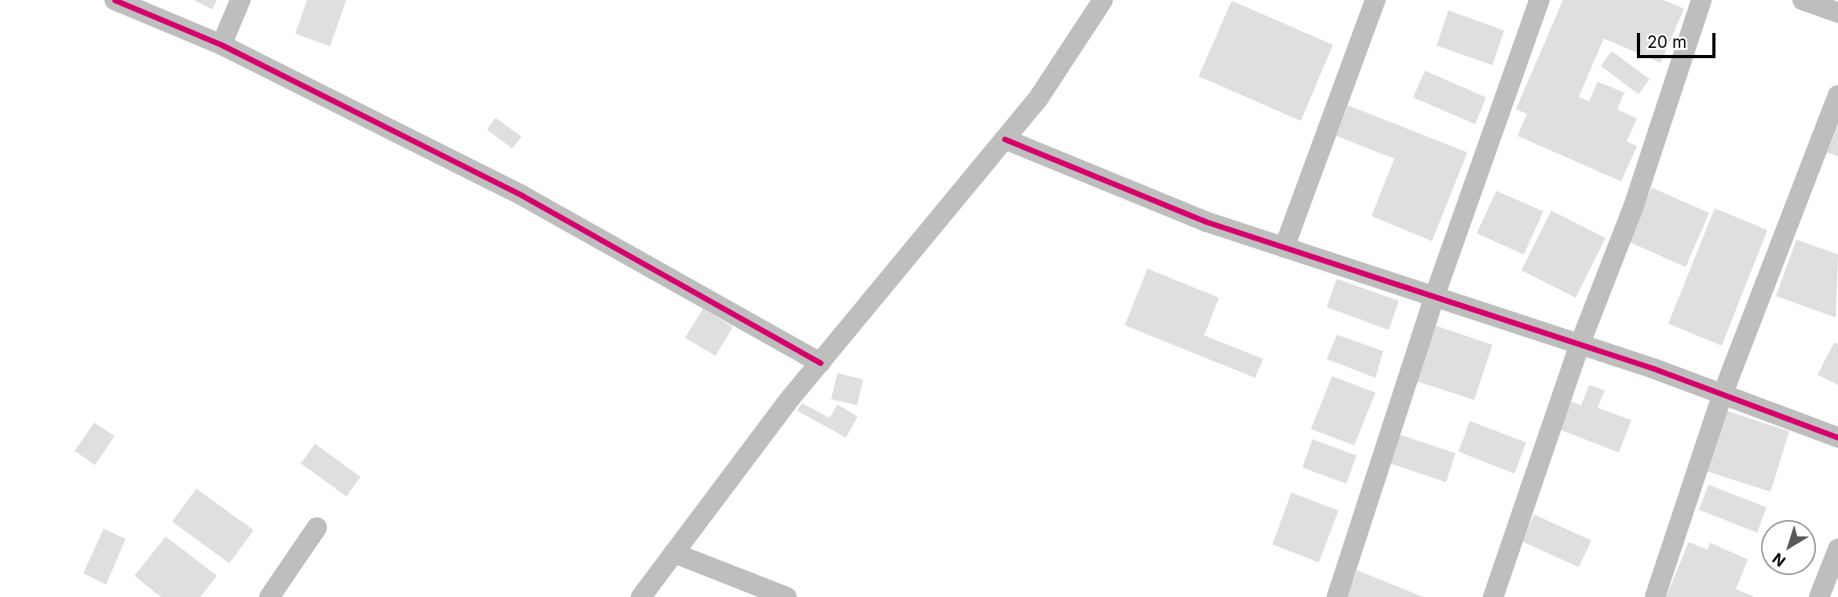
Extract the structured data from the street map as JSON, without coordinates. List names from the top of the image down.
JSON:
{
  "scale_bar": "20 m",
  "north": "bottom left"
}
